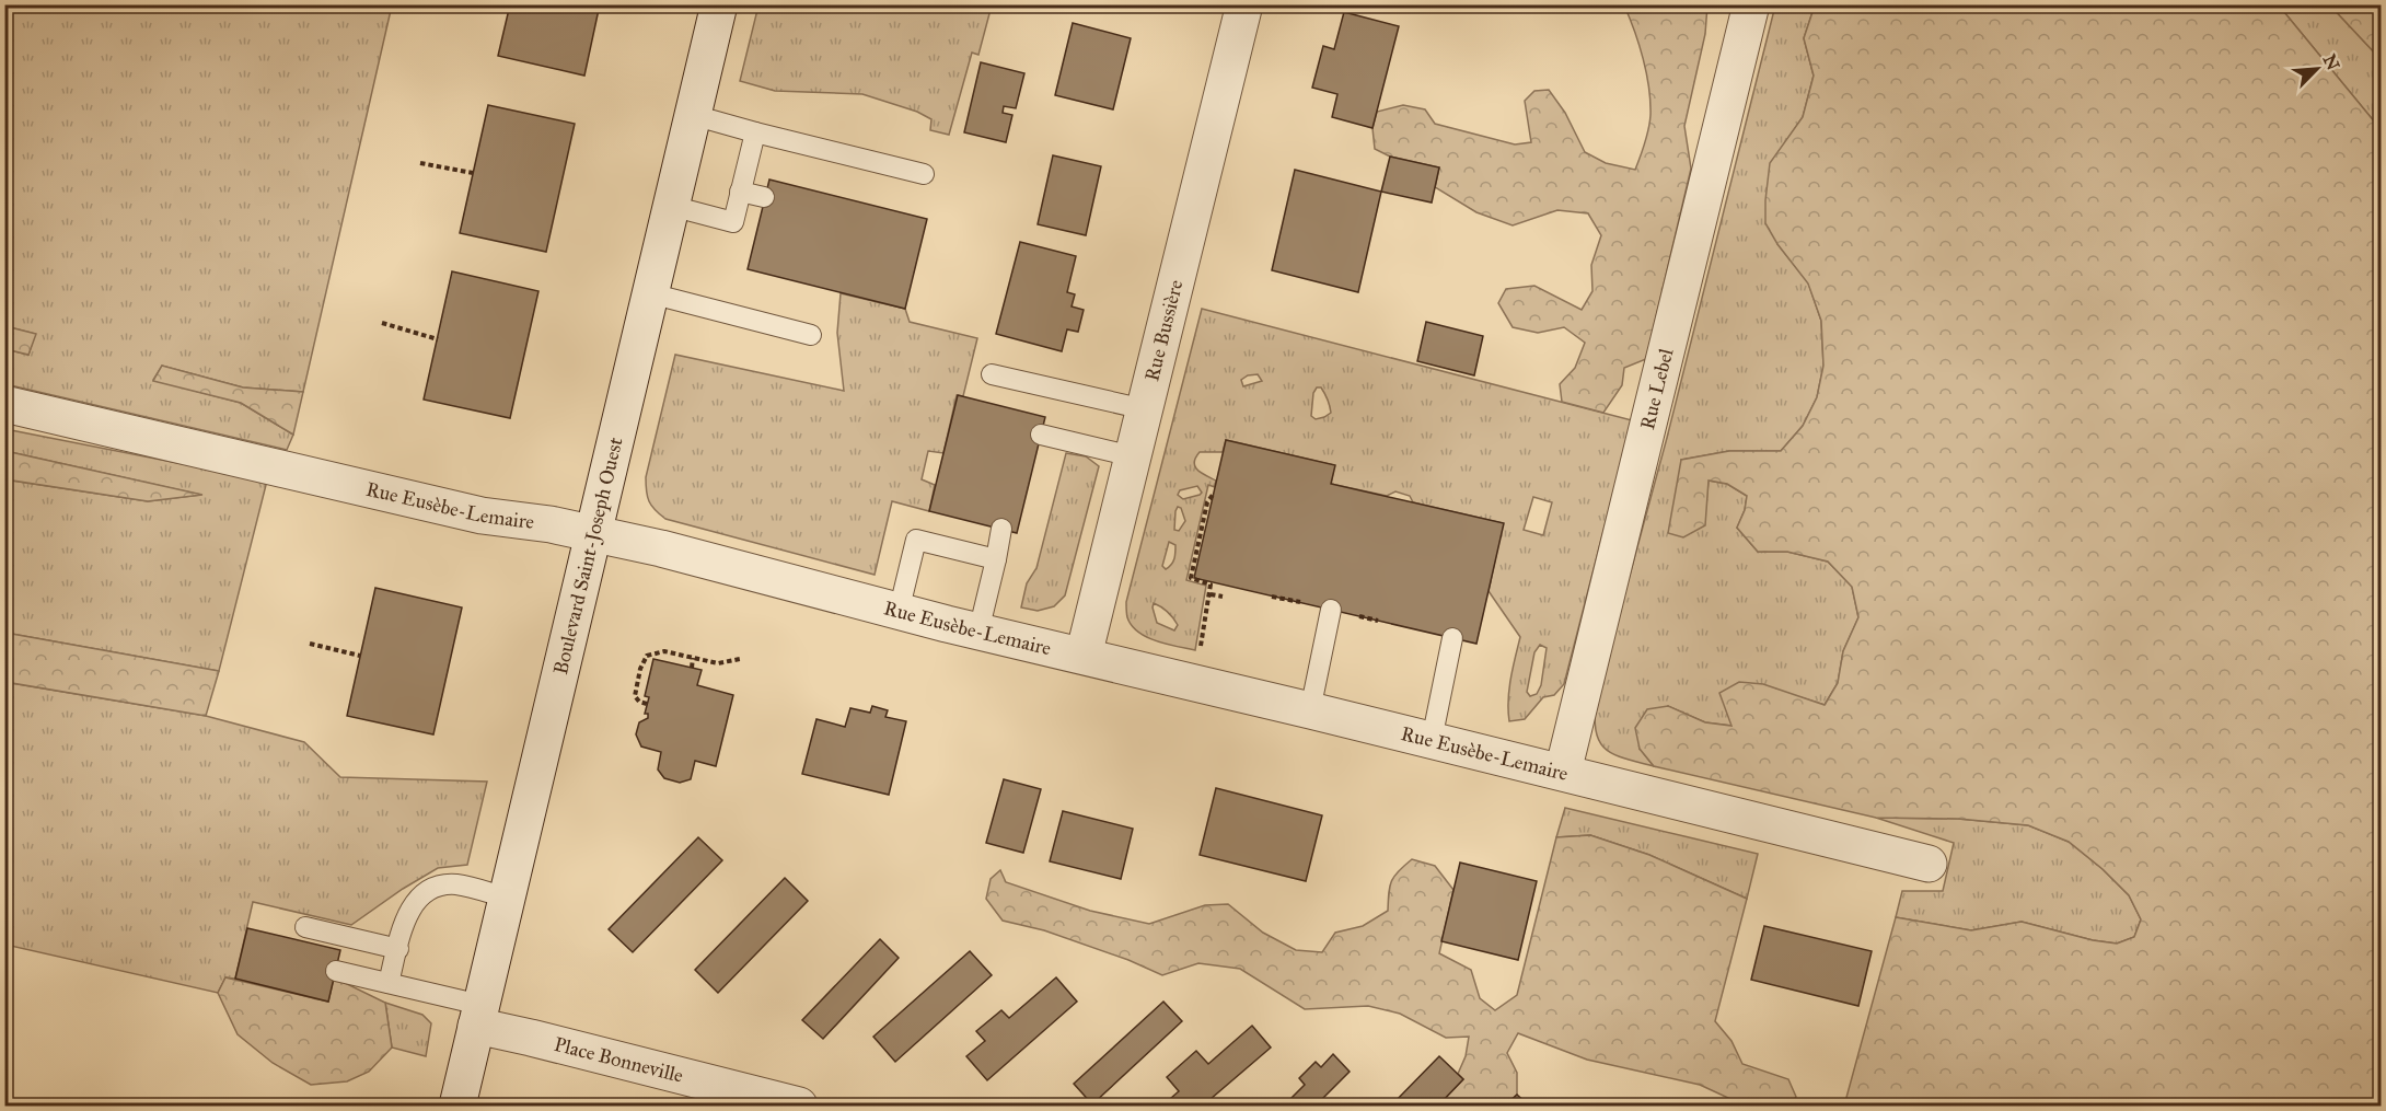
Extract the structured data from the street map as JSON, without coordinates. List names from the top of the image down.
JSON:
{
  "streets": {
    "street": [
      "Rue Bussière",
      "Rue Lebel",
      "Rue Eusèbe-Lemaire",
      "Boulevard Saint-Joseph Ouest",
      "Place Bonneville"
    ]
  },
  "crossings": [
    ["Rue Bussière", "Rue Eusèbe-Lemaire"],
    ["Rue Lebel", "Rue Eusèbe-Lemaire"],
    ["Rue Eusèbe-Lemaire", "Boulevard Saint-Joseph Ouest"],
    ["Boulevard Saint-Joseph Ouest", "Place Bonneville"]
  ],
  "north": "top right"
}
